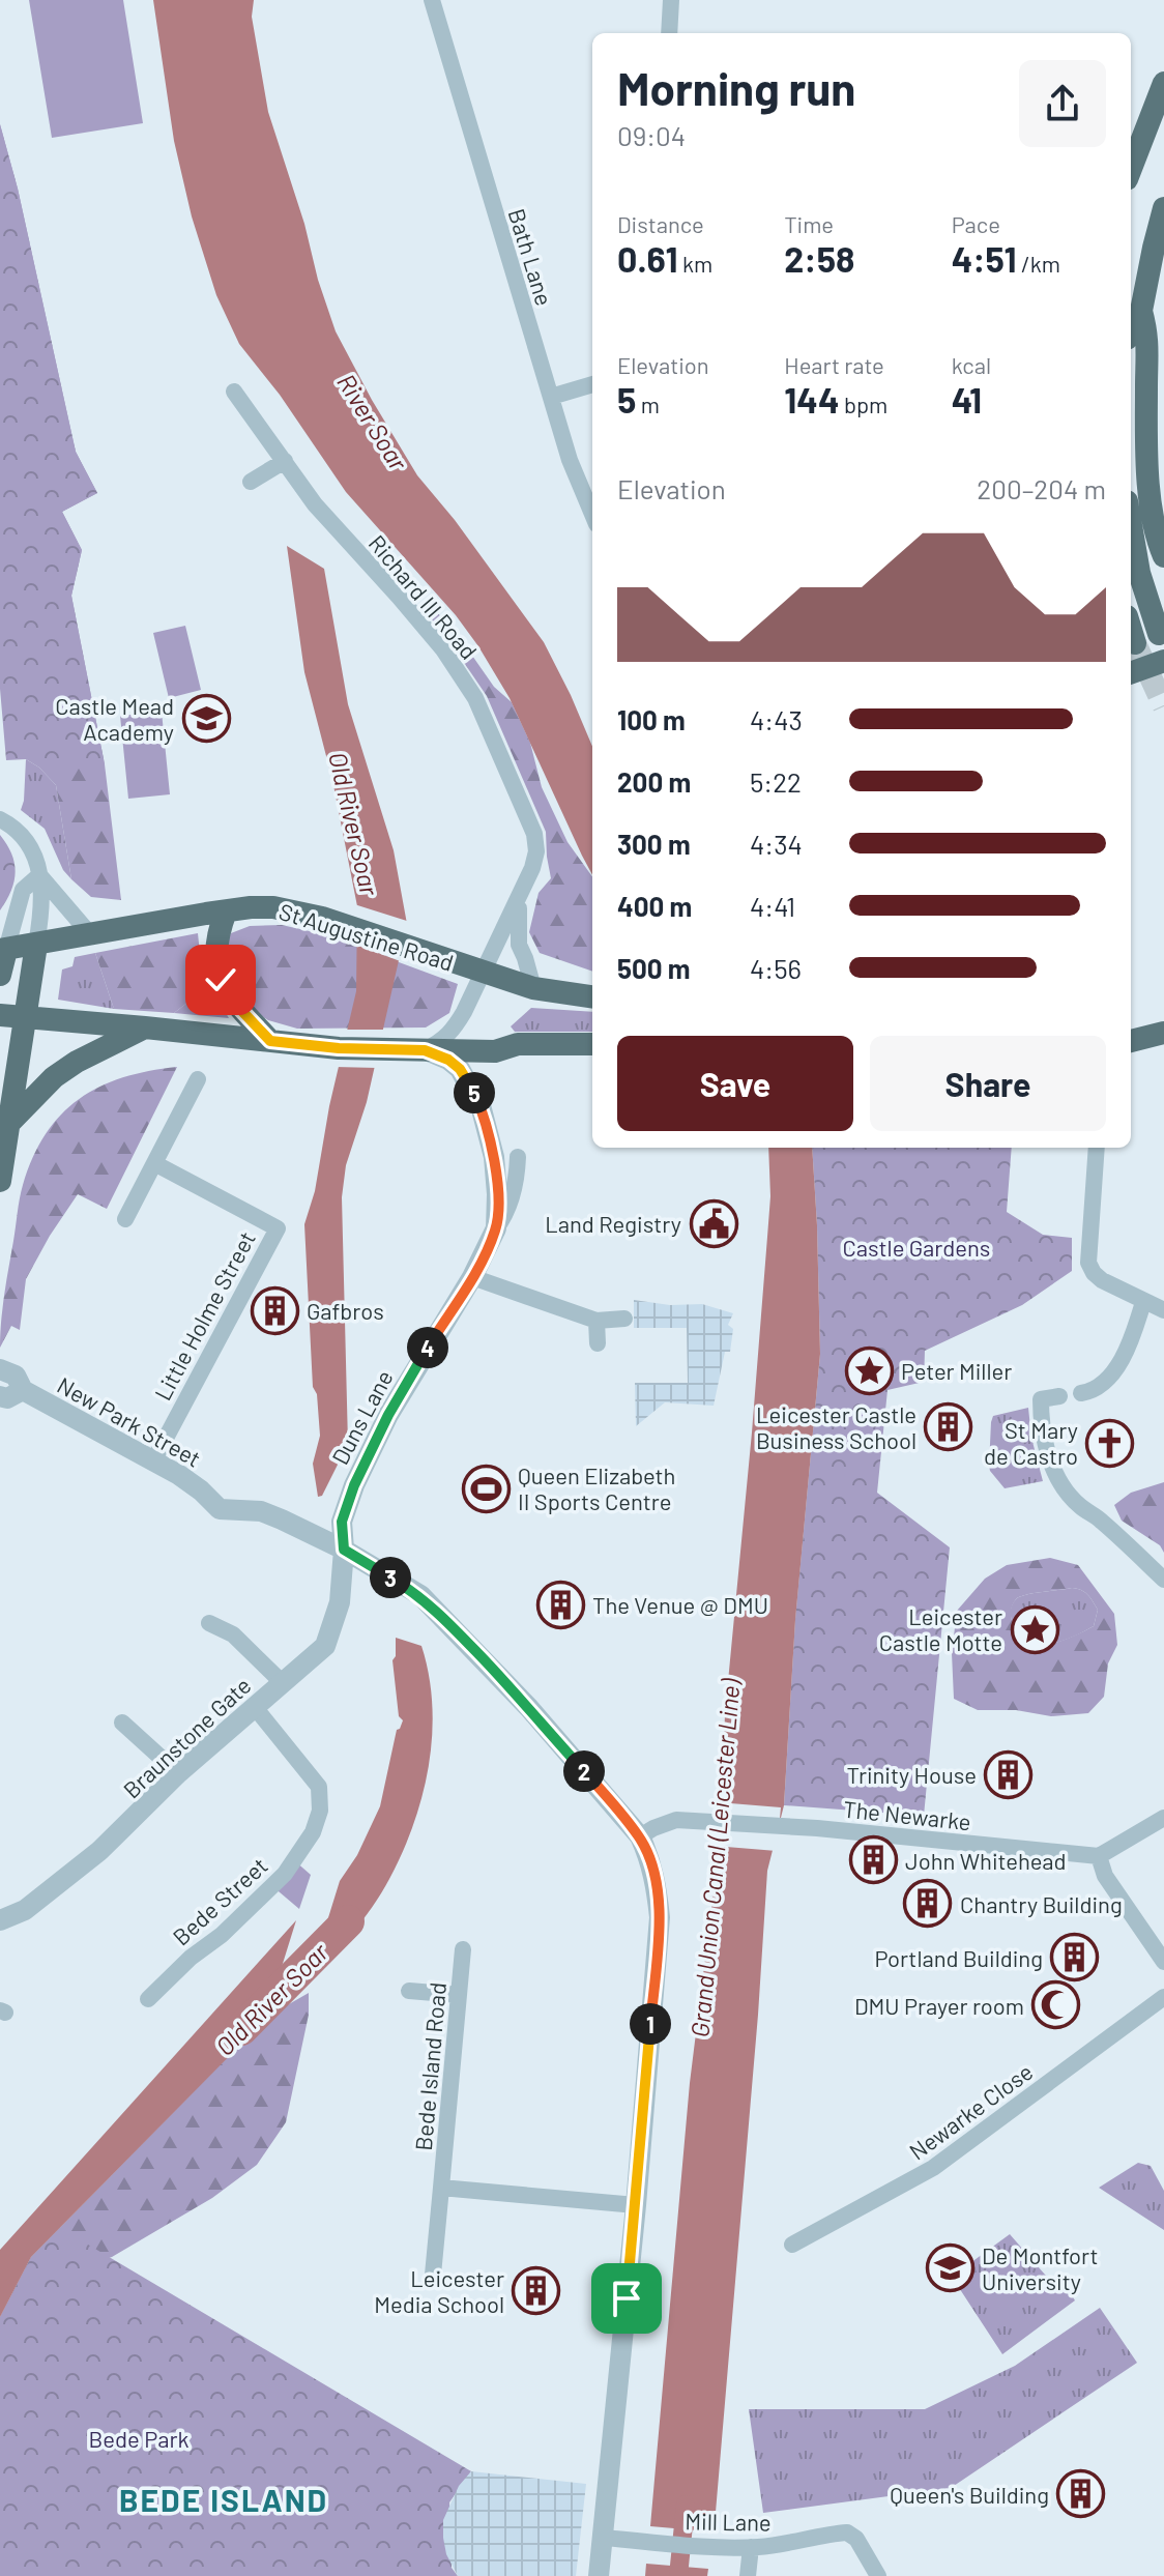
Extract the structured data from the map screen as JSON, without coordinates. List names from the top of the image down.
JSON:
{
  "streets": {
    "main road": ["St Augustine Road"],
    "street": [
      "Bath Lane",
      "Richard III Road",
      "Little Holme Street",
      "Duns Lane",
      "New Park Street",
      "Braunstone Gate",
      "The Newarke",
      "Bede Street",
      "Bede Island Road",
      "Newarke Close",
      "Mill Lane"
    ]
  },
  "crossings": [
    ["Richard III Road", "St Augustine Road"],
    ["Richard III Road", "Duns Lane"],
    ["Little Holme Street", "New Park Street"],
    ["Duns Lane", "New Park Street"],
    ["Duns Lane", "Braunstone Gate"],
    ["New Park Street", "Braunstone Gate"],
    ["New Park Street", "The Newarke"],
    ["Braunstone Gate", "Bede Street"]
  ],
  "districts": ["BEDE ISLAND"],
  "water": ["River Soar", "Old River Soar", "Grand Union Canal (Leicester Line)"],
  "parks": ["Castle Gardens", "Bede Park"],
  "places": {
    "school or university": ["Castle Mead Academy", "De Montfort University"],
    "public building": ["Land Registry"],
    "building": [
      "Gafbros",
      "Leicester Castle Business School",
      "The Venue @ DMU",
      "Trinity House",
      "John Whitehead",
      "Chantry Building",
      "Portland Building",
      "Leicester Media School",
      "Queen's Building"
    ],
    "place": ["Peter Miller", "Leicester Castle Motte"],
    "church": ["St Mary de Castro"],
    "sports": ["Queen Elizabeth II Sports Centre"],
    "mosque": ["DMU Prayer room"]
  },
  "page": {
    "heading": ["Morning run", "09:04"],
    "stats": [
      ["Distance", "0.61 km"],
      ["Time", "2:58"],
      ["Pace", "4:51 /km"],
      ["Elevation", "5 m"],
      ["Heart rate", "144 bpm"],
      ["kcal", "41"]
    ],
    "chart": ["Elevation", "200–204 m"],
    "list": [
      {
        "name": "100 m",
        "note": "4:43"
      },
      {
        "name": "200 m",
        "note": "5:22"
      },
      {
        "name": "300 m",
        "note": "4:34"
      },
      {
        "name": "400 m",
        "note": "4:41"
      },
      {
        "name": "500 m",
        "note": "4:56"
      }
    ],
    "buttons": ["Save", "Share"],
    "pins": [
      "5",
      "4",
      "3",
      "2",
      "1"
    ]
  }
}
